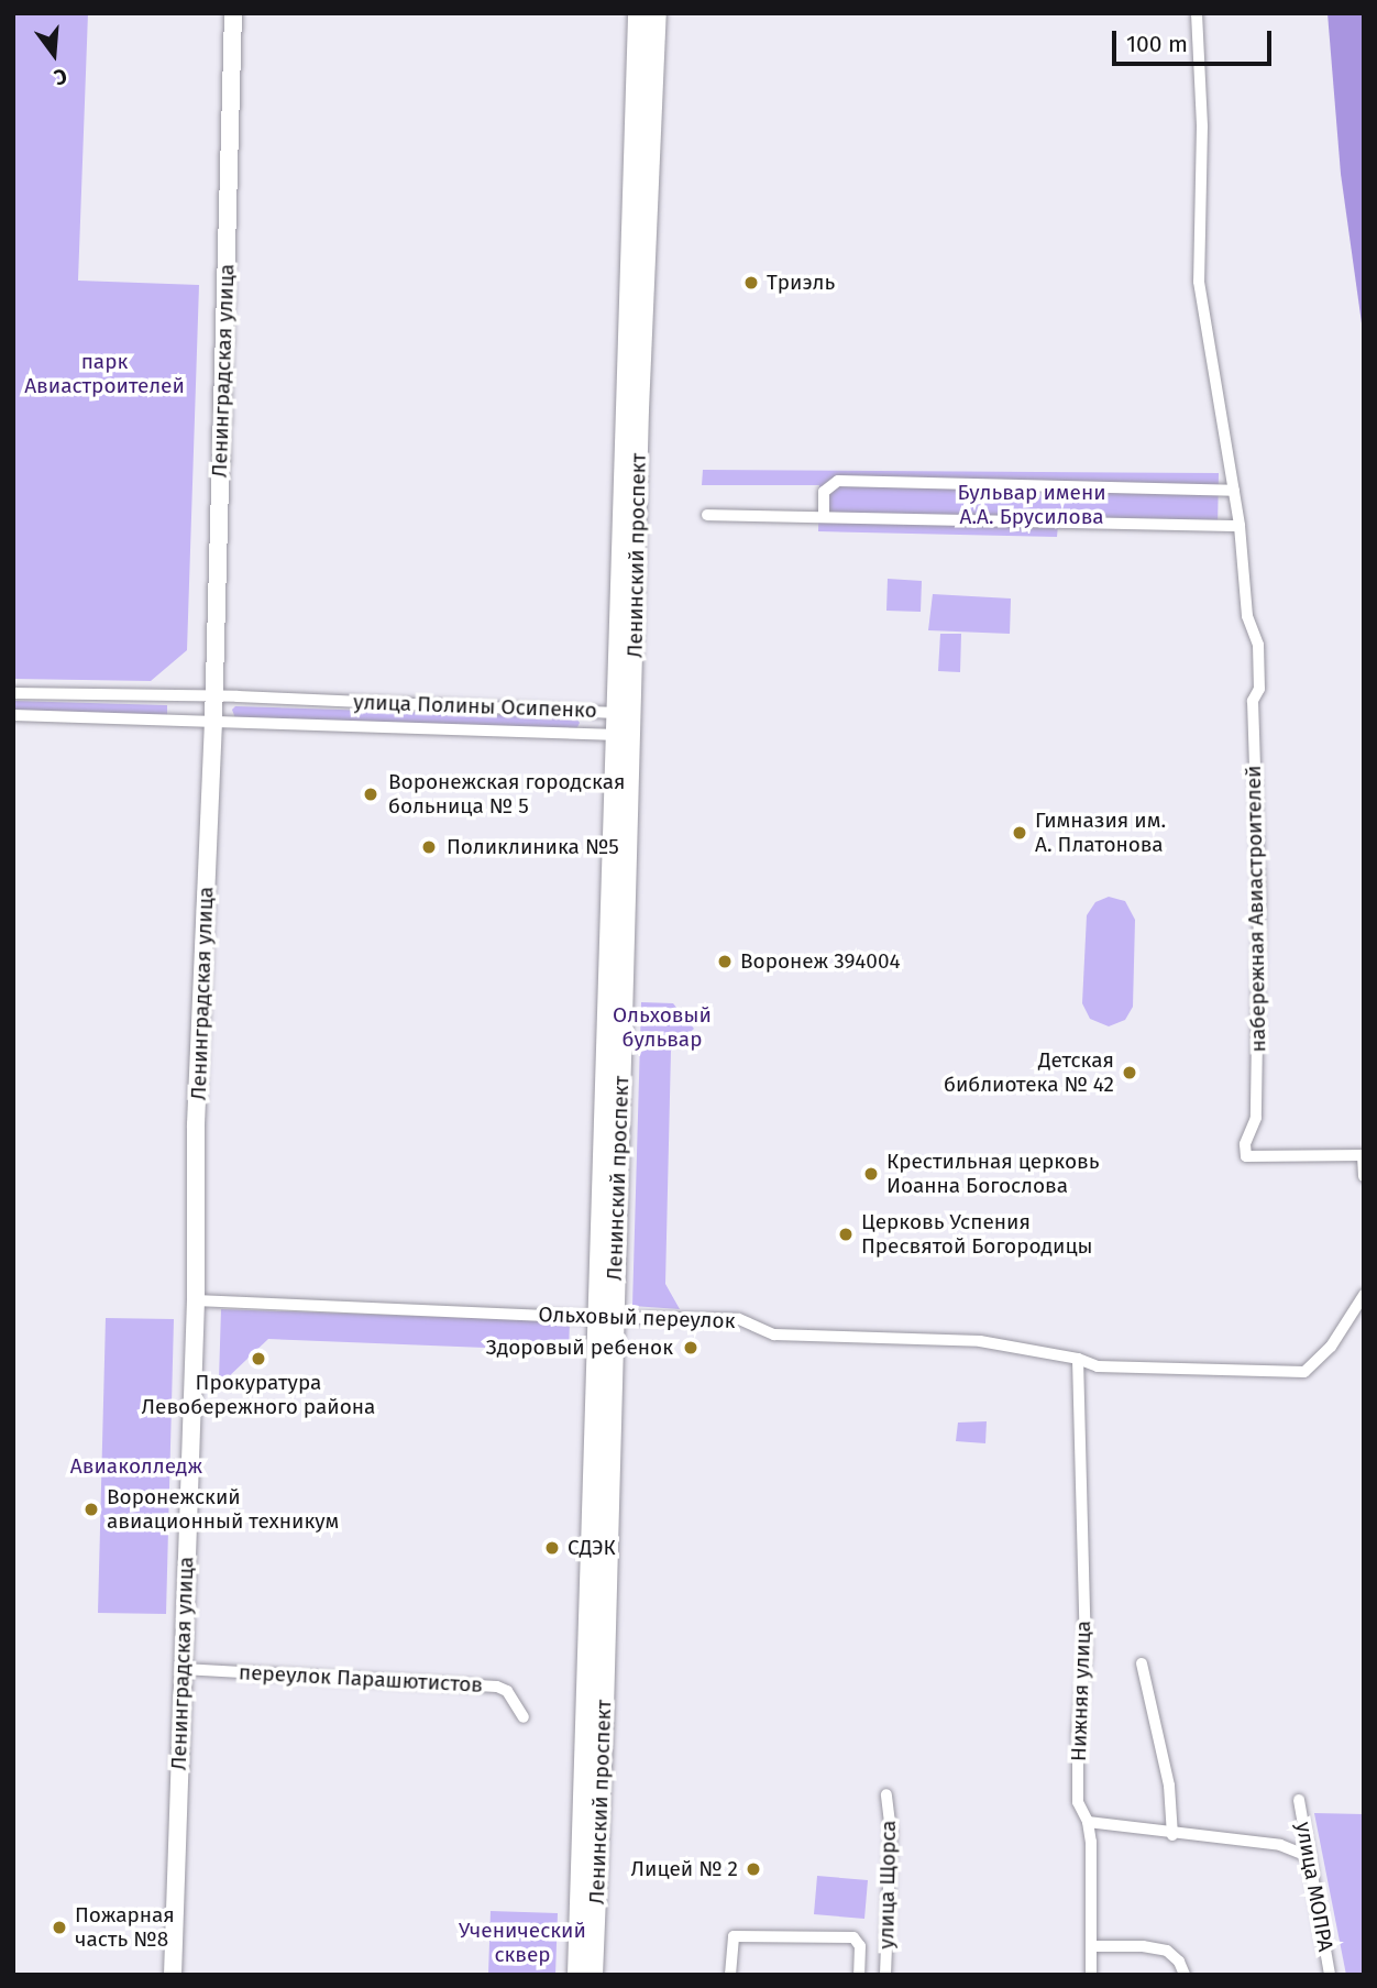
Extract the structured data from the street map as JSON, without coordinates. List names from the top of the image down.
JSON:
{
  "streets": {
    "main road": ["Ленинградская улица", "Ленинский проспект"],
    "street": [
      "улица Полины Осипенко",
      "набережная Авиастроителей",
      "Ольховый переулок",
      "переулок Парашютистов",
      "Нижняя улица",
      "улица Щорса",
      "улица МОПРА"
    ]
  },
  "crossings": [
    ["Ленинградская улица", "улица Полины Осипенко"],
    ["Ленинградская улица", "Ольховый переулок"],
    ["Ленинградская улица", "переулок Парашютистов"],
    ["Ленинский проспект", "улица Полины Осипенко"],
    ["Ленинский проспект", "Ольховый переулок"],
    ["Ольховый переулок", "Нижняя улица"]
  ],
  "parks": [
    "парк Авиастроителей",
    "Бульвар имени А.А. Брусилова",
    "Ольховый бульвар",
    "Авиаколледж",
    "Ученический сквер"
  ],
  "places": [
    "Триэль",
    "Воронежская городская больница № 5",
    "Гимназия им. А. Платонова",
    "Поликлиника №5",
    "Воронеж 394004",
    "Детская библиотека № 42",
    "Крестильная церковь Иоанна Богослова",
    "Церковь Успения Пресвятой Богородицы",
    "Здоровый ребенок",
    "Прокуратура Левобережного района",
    "Воронежский авиационный техникум",
    "СДЭК",
    "Лицей № 2",
    "Пожарная часть №8"
  ],
  "scale_bar": "100 m",
  "north": "bottom"
}
